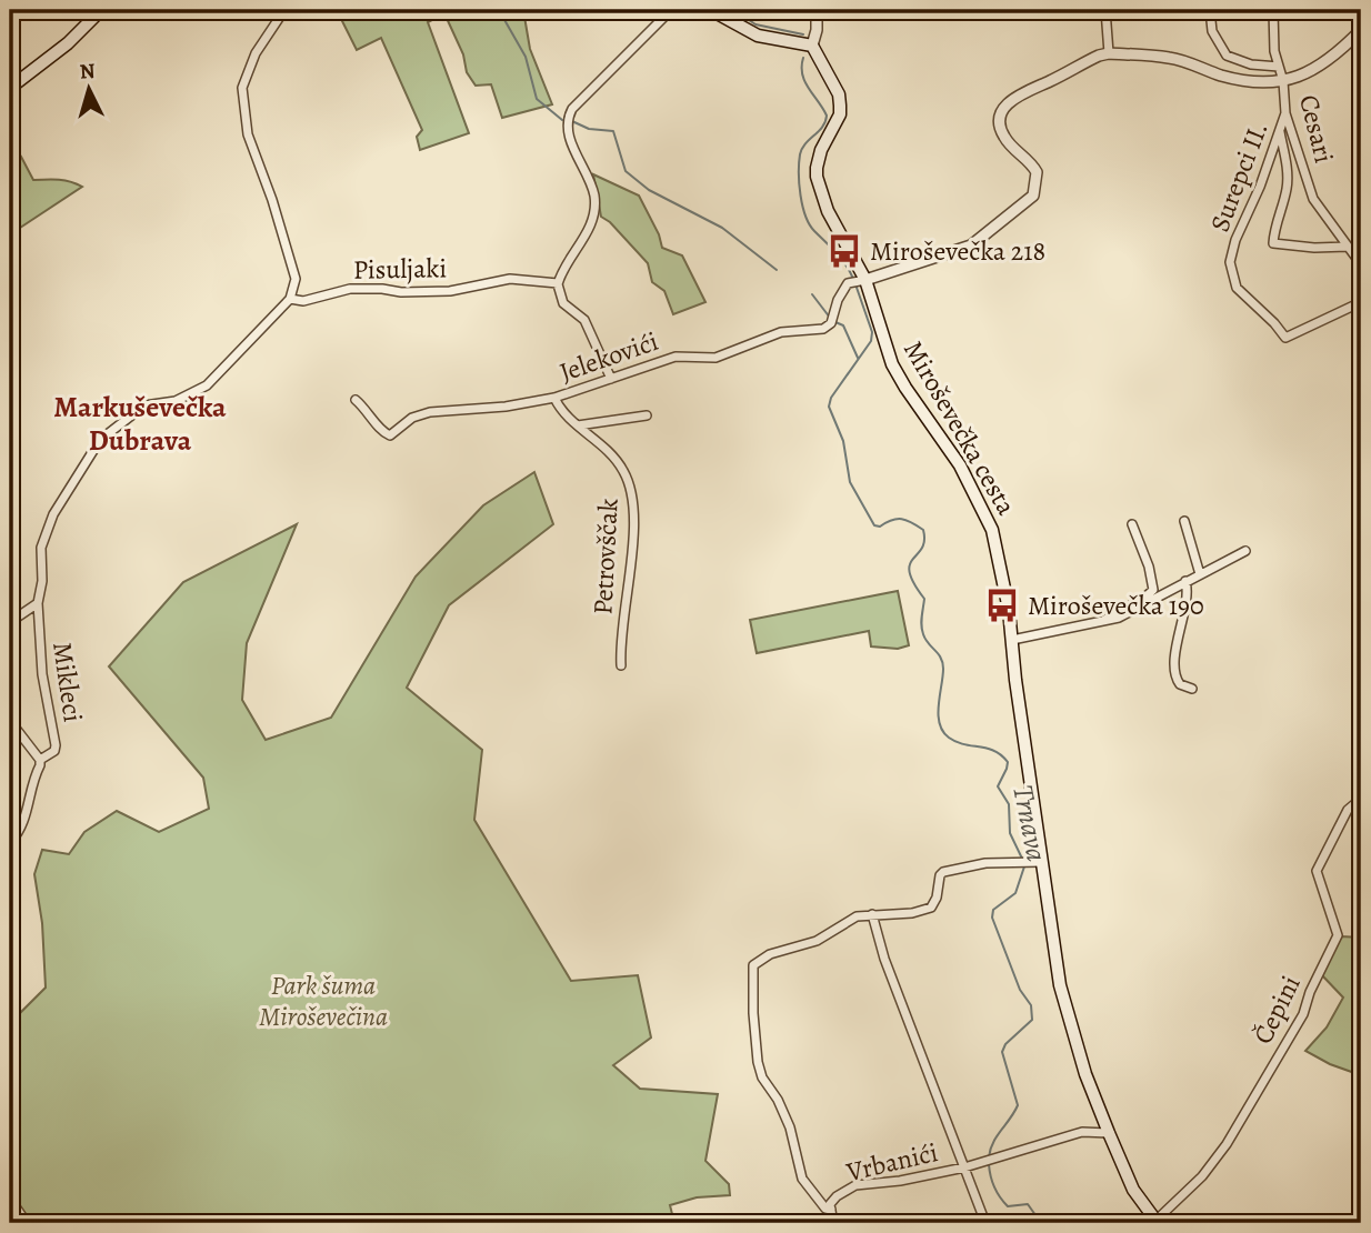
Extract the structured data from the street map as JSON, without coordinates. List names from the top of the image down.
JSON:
{
  "streets": {
    "main road": ["Miroševečka cesta"],
    "street": [
      "Cesari",
      "Surepci II.",
      "Pisuljaki",
      "Jelekovići",
      "Petrovščak",
      "Mikleci",
      "Čepini",
      "Vrbanići"
    ]
  },
  "crossings": [
    ["Cesari", "Surepci II."],
    ["Jelekovići", "Miroševečka cesta"],
    ["Jelekovići", "Petrovščak"],
    ["Miroševečka cesta", "Čepini"],
    ["Miroševečka cesta", "Vrbanići"]
  ],
  "districts": ["Markuševečka Dubrava"],
  "water": ["Trnava"],
  "parks": ["Park šuma Miroševečina"],
  "places": {
    "bus stop": ["Miroševečka 218", "Miroševečka 190"]
  },
  "north": "top"
}
